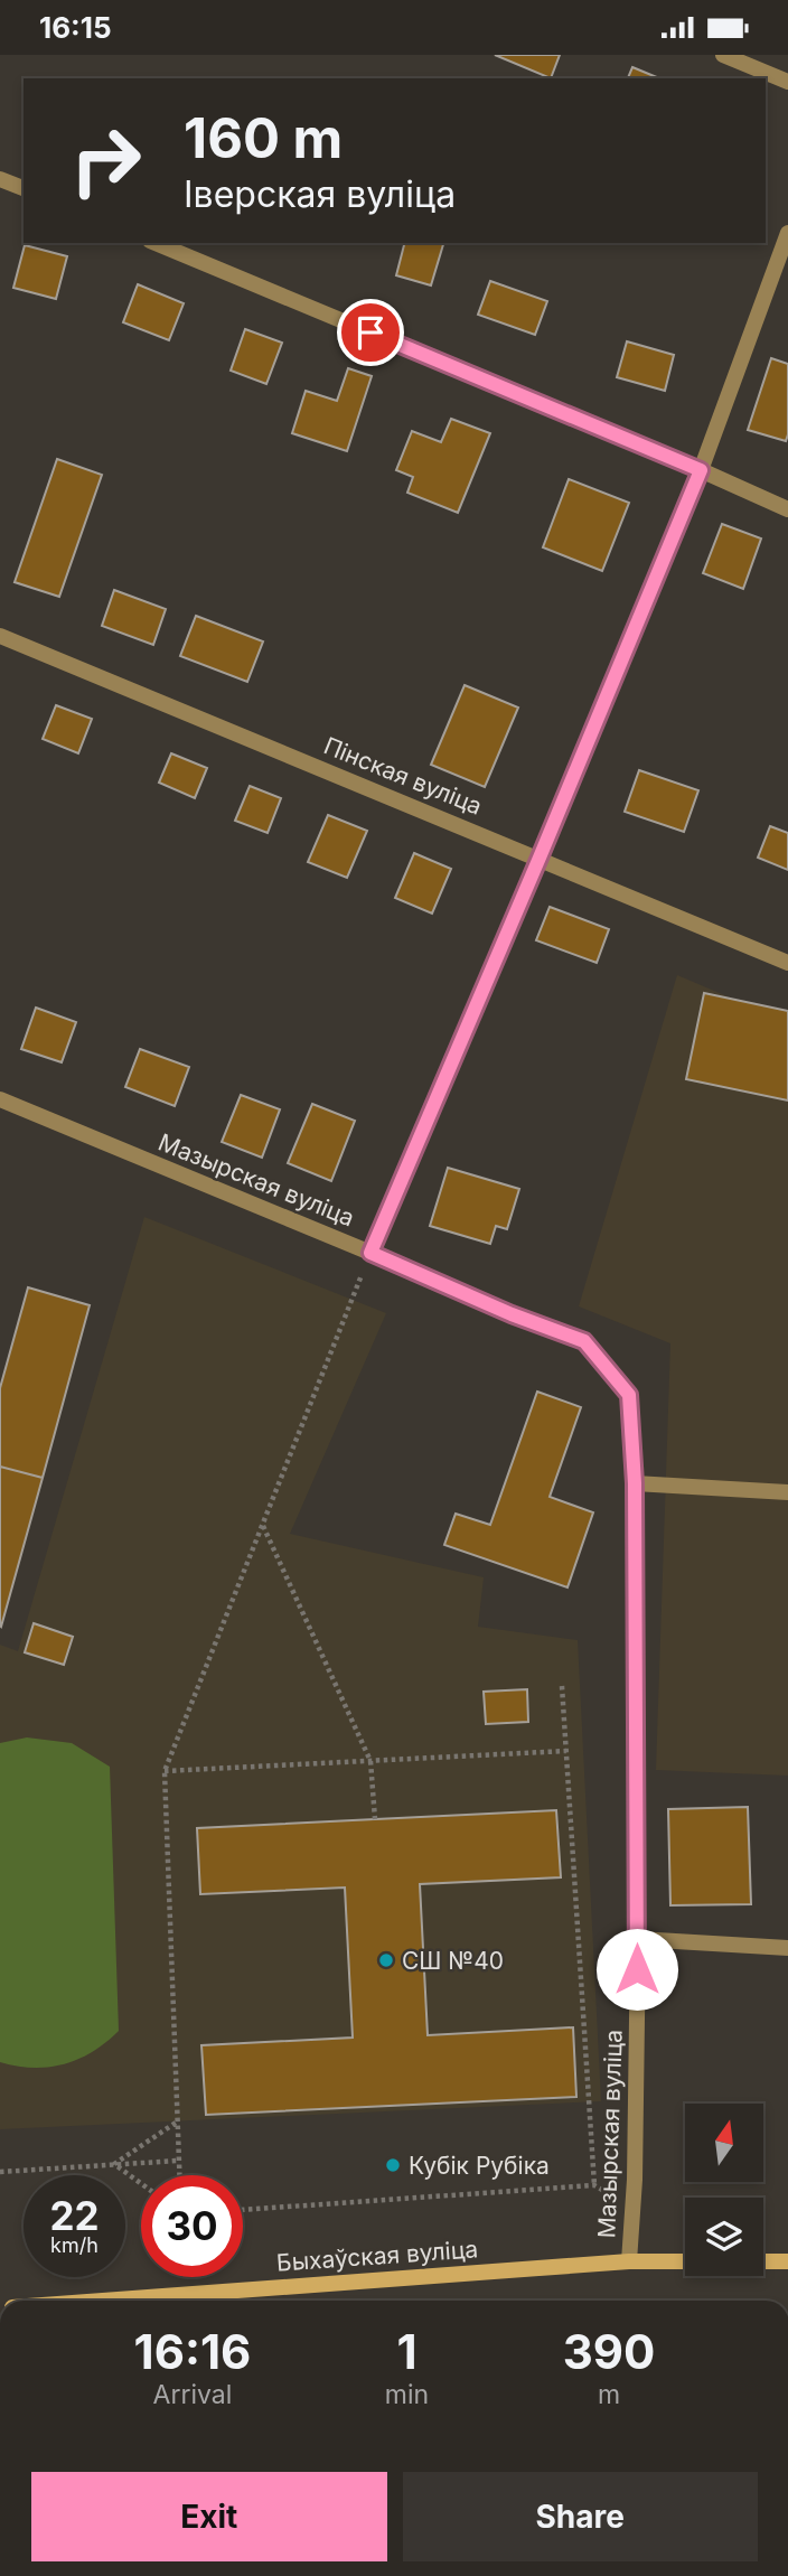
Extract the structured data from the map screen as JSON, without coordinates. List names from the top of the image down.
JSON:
{
  "streets": {
    "main road": ["Быхаўская вуліца"],
    "street": ["Пінская вуліца", "Мазырская вуліца"]
  },
  "crossings": [
    ["Мазырская вуліца", "Быхаўская вуліца"]
  ],
  "places": ["СШ №40", "Кубік Рубіка"],
  "north": "top",
  "page": {
    "status": "16:15",
    "turn": ["160 m", "Іверская вуліца"],
    "speed": "22 km/h",
    "limit": "30",
    "eta": [
      "16:16",
      "Arrival",
      "1",
      "min",
      "390",
      "m"
    ],
    "buttons": ["Exit", "Share"]
  }
}
